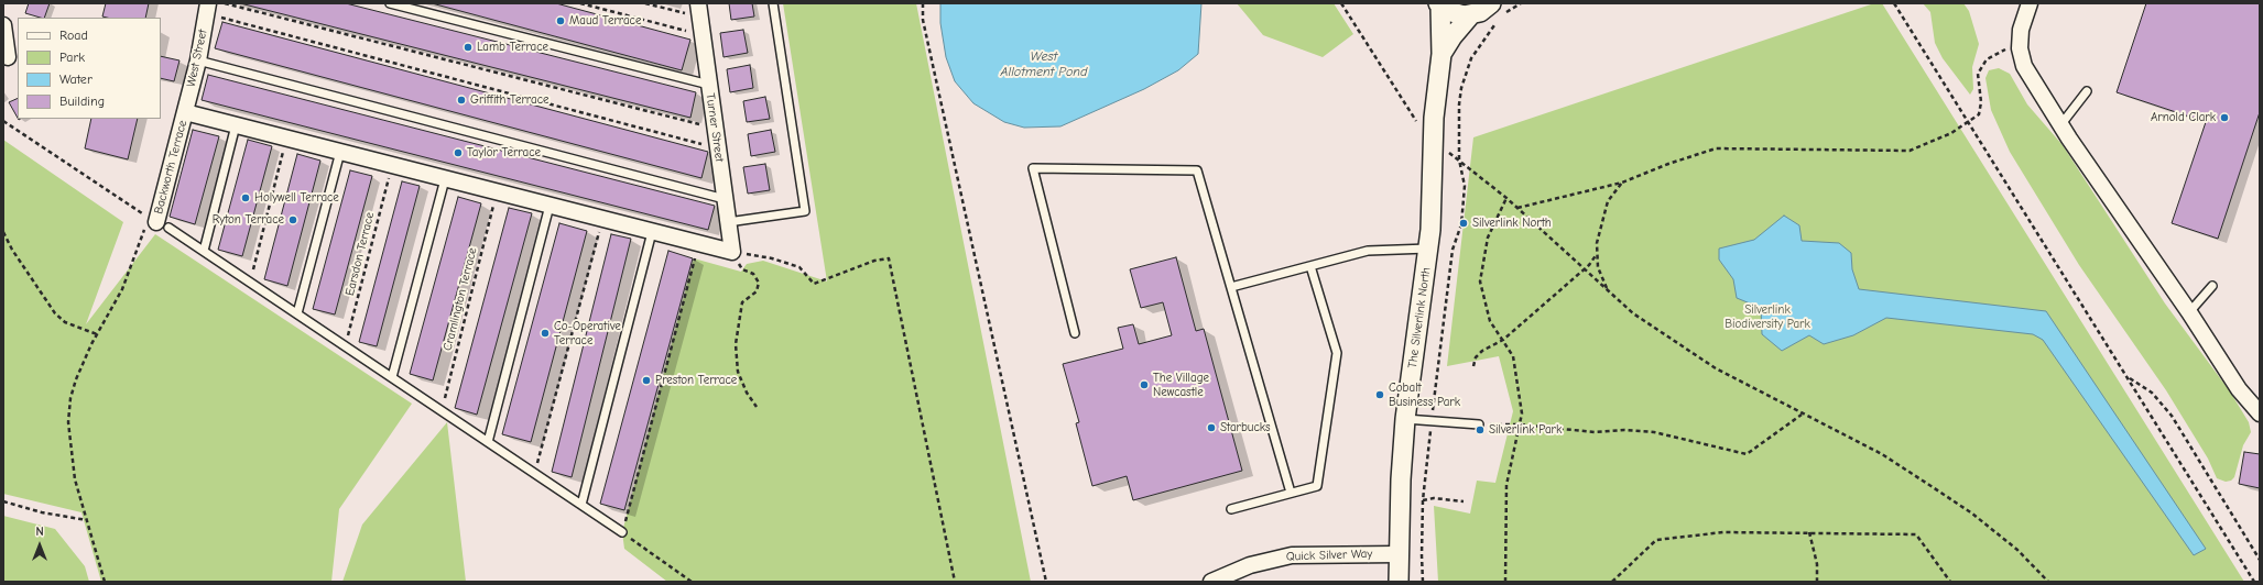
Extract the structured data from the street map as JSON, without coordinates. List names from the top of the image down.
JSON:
{
  "streets": {
    "street": [
      "West Street",
      "Turner Street",
      "Backworth Terrace",
      "The Silverlink North",
      "Quick Silver Way"
    ],
    "path": ["Earsdon Terrace", "Cramlington Terrace"]
  },
  "crossings": [
    ["West Street", "Backworth Terrace"],
    ["The Silverlink North", "Quick Silver Way"]
  ],
  "water": ["West Allotment Pond"],
  "parks": ["Silverlink Biodiversity Park"],
  "places": [
    "Maud Terrace",
    "Lamb Terrace",
    "Griffith Terrace",
    "Arnold Clark",
    "Taylor Terrace",
    "Holywell Terrace",
    "Ryton Terrace",
    "Silverlink North",
    "Co-Operative Terrace",
    "Preston Terrace",
    "The Village Newcastle",
    "Cobalt Business Park",
    "Starbucks",
    "Silverlink Park"
  ],
  "legend": [
    "Road",
    "Park",
    "Water",
    "Building"
  ],
  "north": "top"
}
